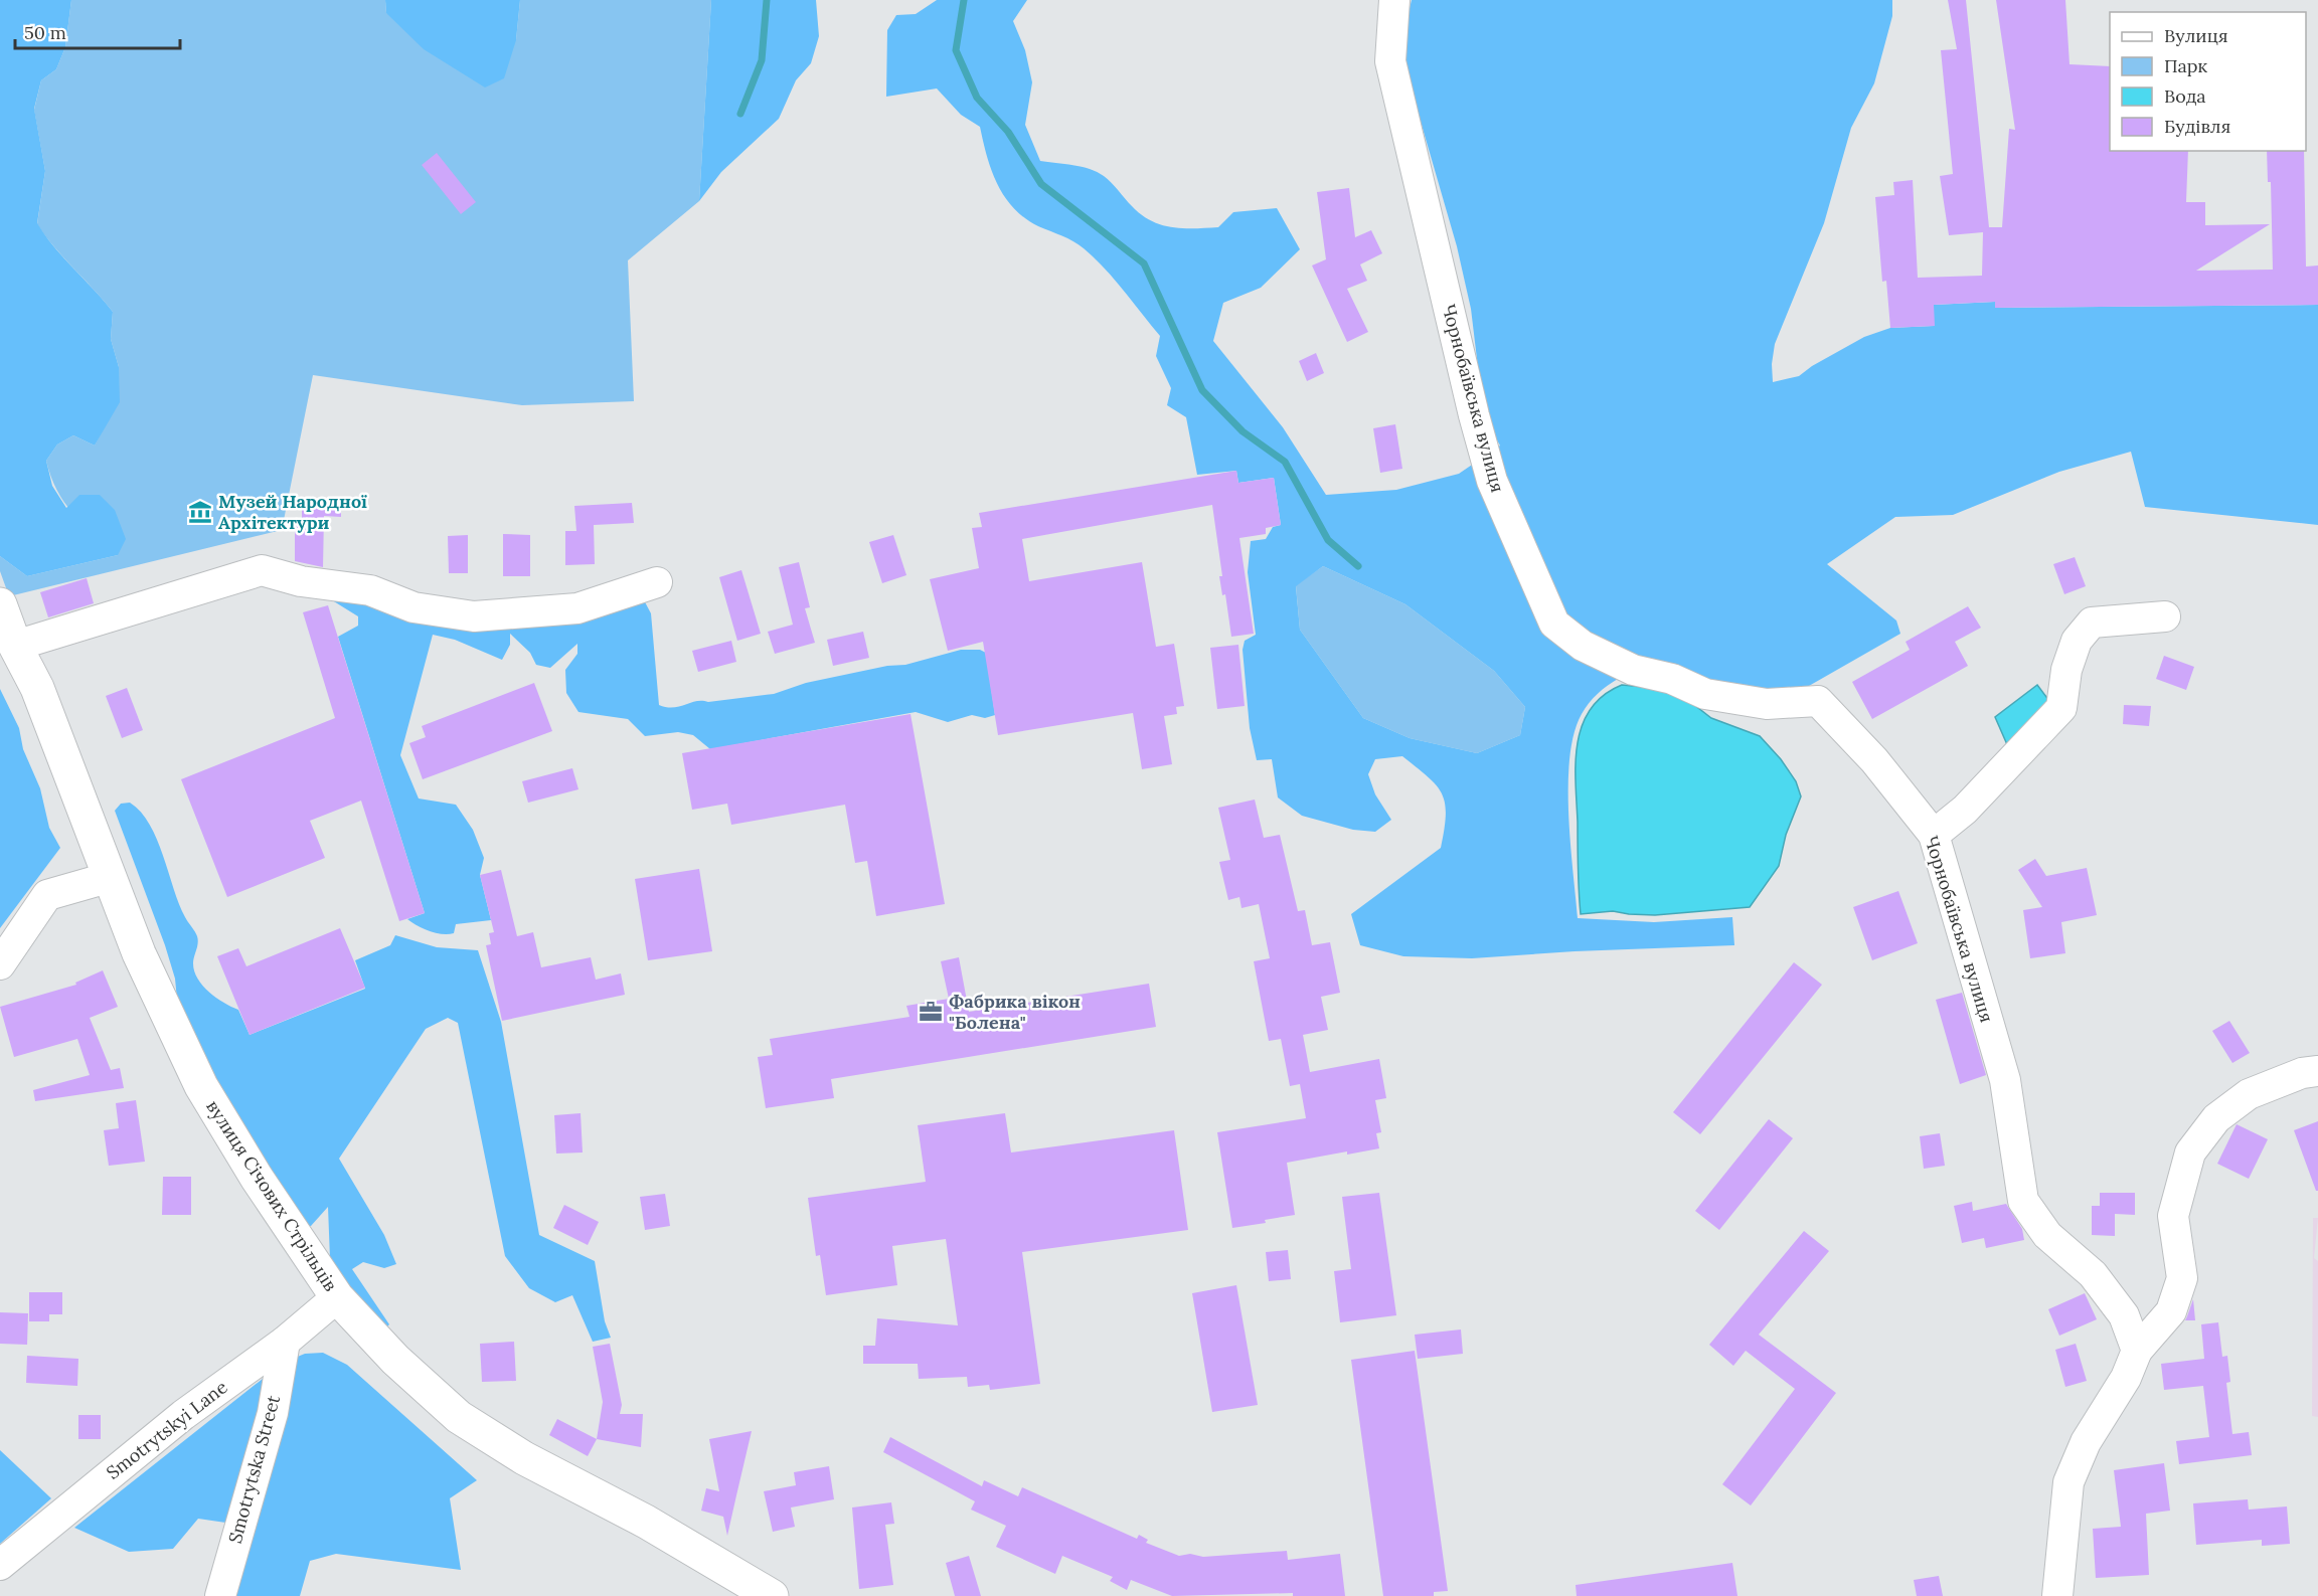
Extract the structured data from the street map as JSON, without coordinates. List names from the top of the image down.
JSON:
{
  "streets": {
    "main road": ["вулиця Січових Стрільців"],
    "street": ["Чорнобаївська вулиця", "Smotrytskyi Lane", "Smotrytska Street"]
  },
  "crossings": [
    ["вулиця Січових Стрільців", "Smotrytskyi Lane"],
    ["Smotrytskyi Lane", "Smotrytska Street"]
  ],
  "places": {
    "museum": ["Музей Народної Архітектури"],
    "office": ["Фабрика вікон \"Болена\""]
  },
  "legend": [
    "Вулиця",
    "Парк",
    "Вода",
    "Будівля"
  ],
  "scale_bar": "50 m"
}
